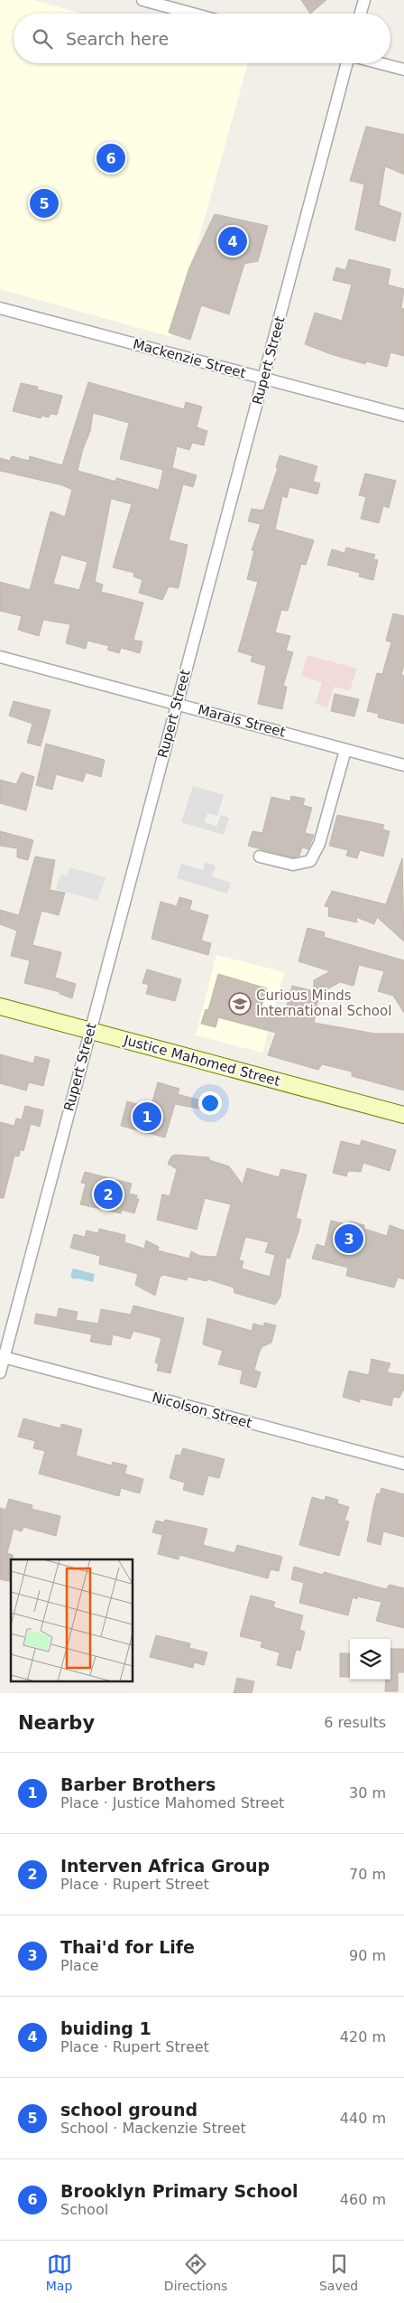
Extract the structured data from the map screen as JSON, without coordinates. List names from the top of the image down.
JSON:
{
  "streets": {
    "main road": ["Justice Mahomed Street"],
    "street": [
      "Mackenzie Street",
      "Rupert Street",
      "Marais Street",
      "Nicolson Street"
    ]
  },
  "crossings": [
    ["Mackenzie Street", "Rupert Street"],
    ["Rupert Street", "Marais Street"],
    ["Rupert Street", "Justice Mahomed Street"],
    ["Rupert Street", "Nicolson Street"]
  ],
  "places": {
    "school or university": ["Curious Minds International School"]
  },
  "page": {
    "search": "Search here",
    "pins": [
      "6",
      "5",
      "4",
      "1",
      "2",
      "3"
    ],
    "heading": ["Nearby", "6 results"],
    "list": [
      {
        "mark": "1",
        "name": "Barber Brothers",
        "note": "Place · Justice Mahomed Street",
        "value": "30 m"
      },
      {
        "mark": "2",
        "name": "Interven Africa Group",
        "note": "Place · Rupert Street",
        "value": "70 m"
      },
      {
        "mark": "3",
        "name": "Thai'd for Life",
        "note": "Place",
        "value": "90 m"
      },
      {
        "mark": "4",
        "name": "buiding 1",
        "note": "Place · Rupert Street",
        "value": "420 m"
      },
      {
        "mark": "5",
        "name": "school ground",
        "note": "School · Mackenzie Street",
        "value": "440 m"
      },
      {
        "mark": "6",
        "name": "Brooklyn Primary School",
        "note": "School",
        "value": "460 m"
      }
    ],
    "nav": ["Map", "Directions", "Saved"]
  }
}
